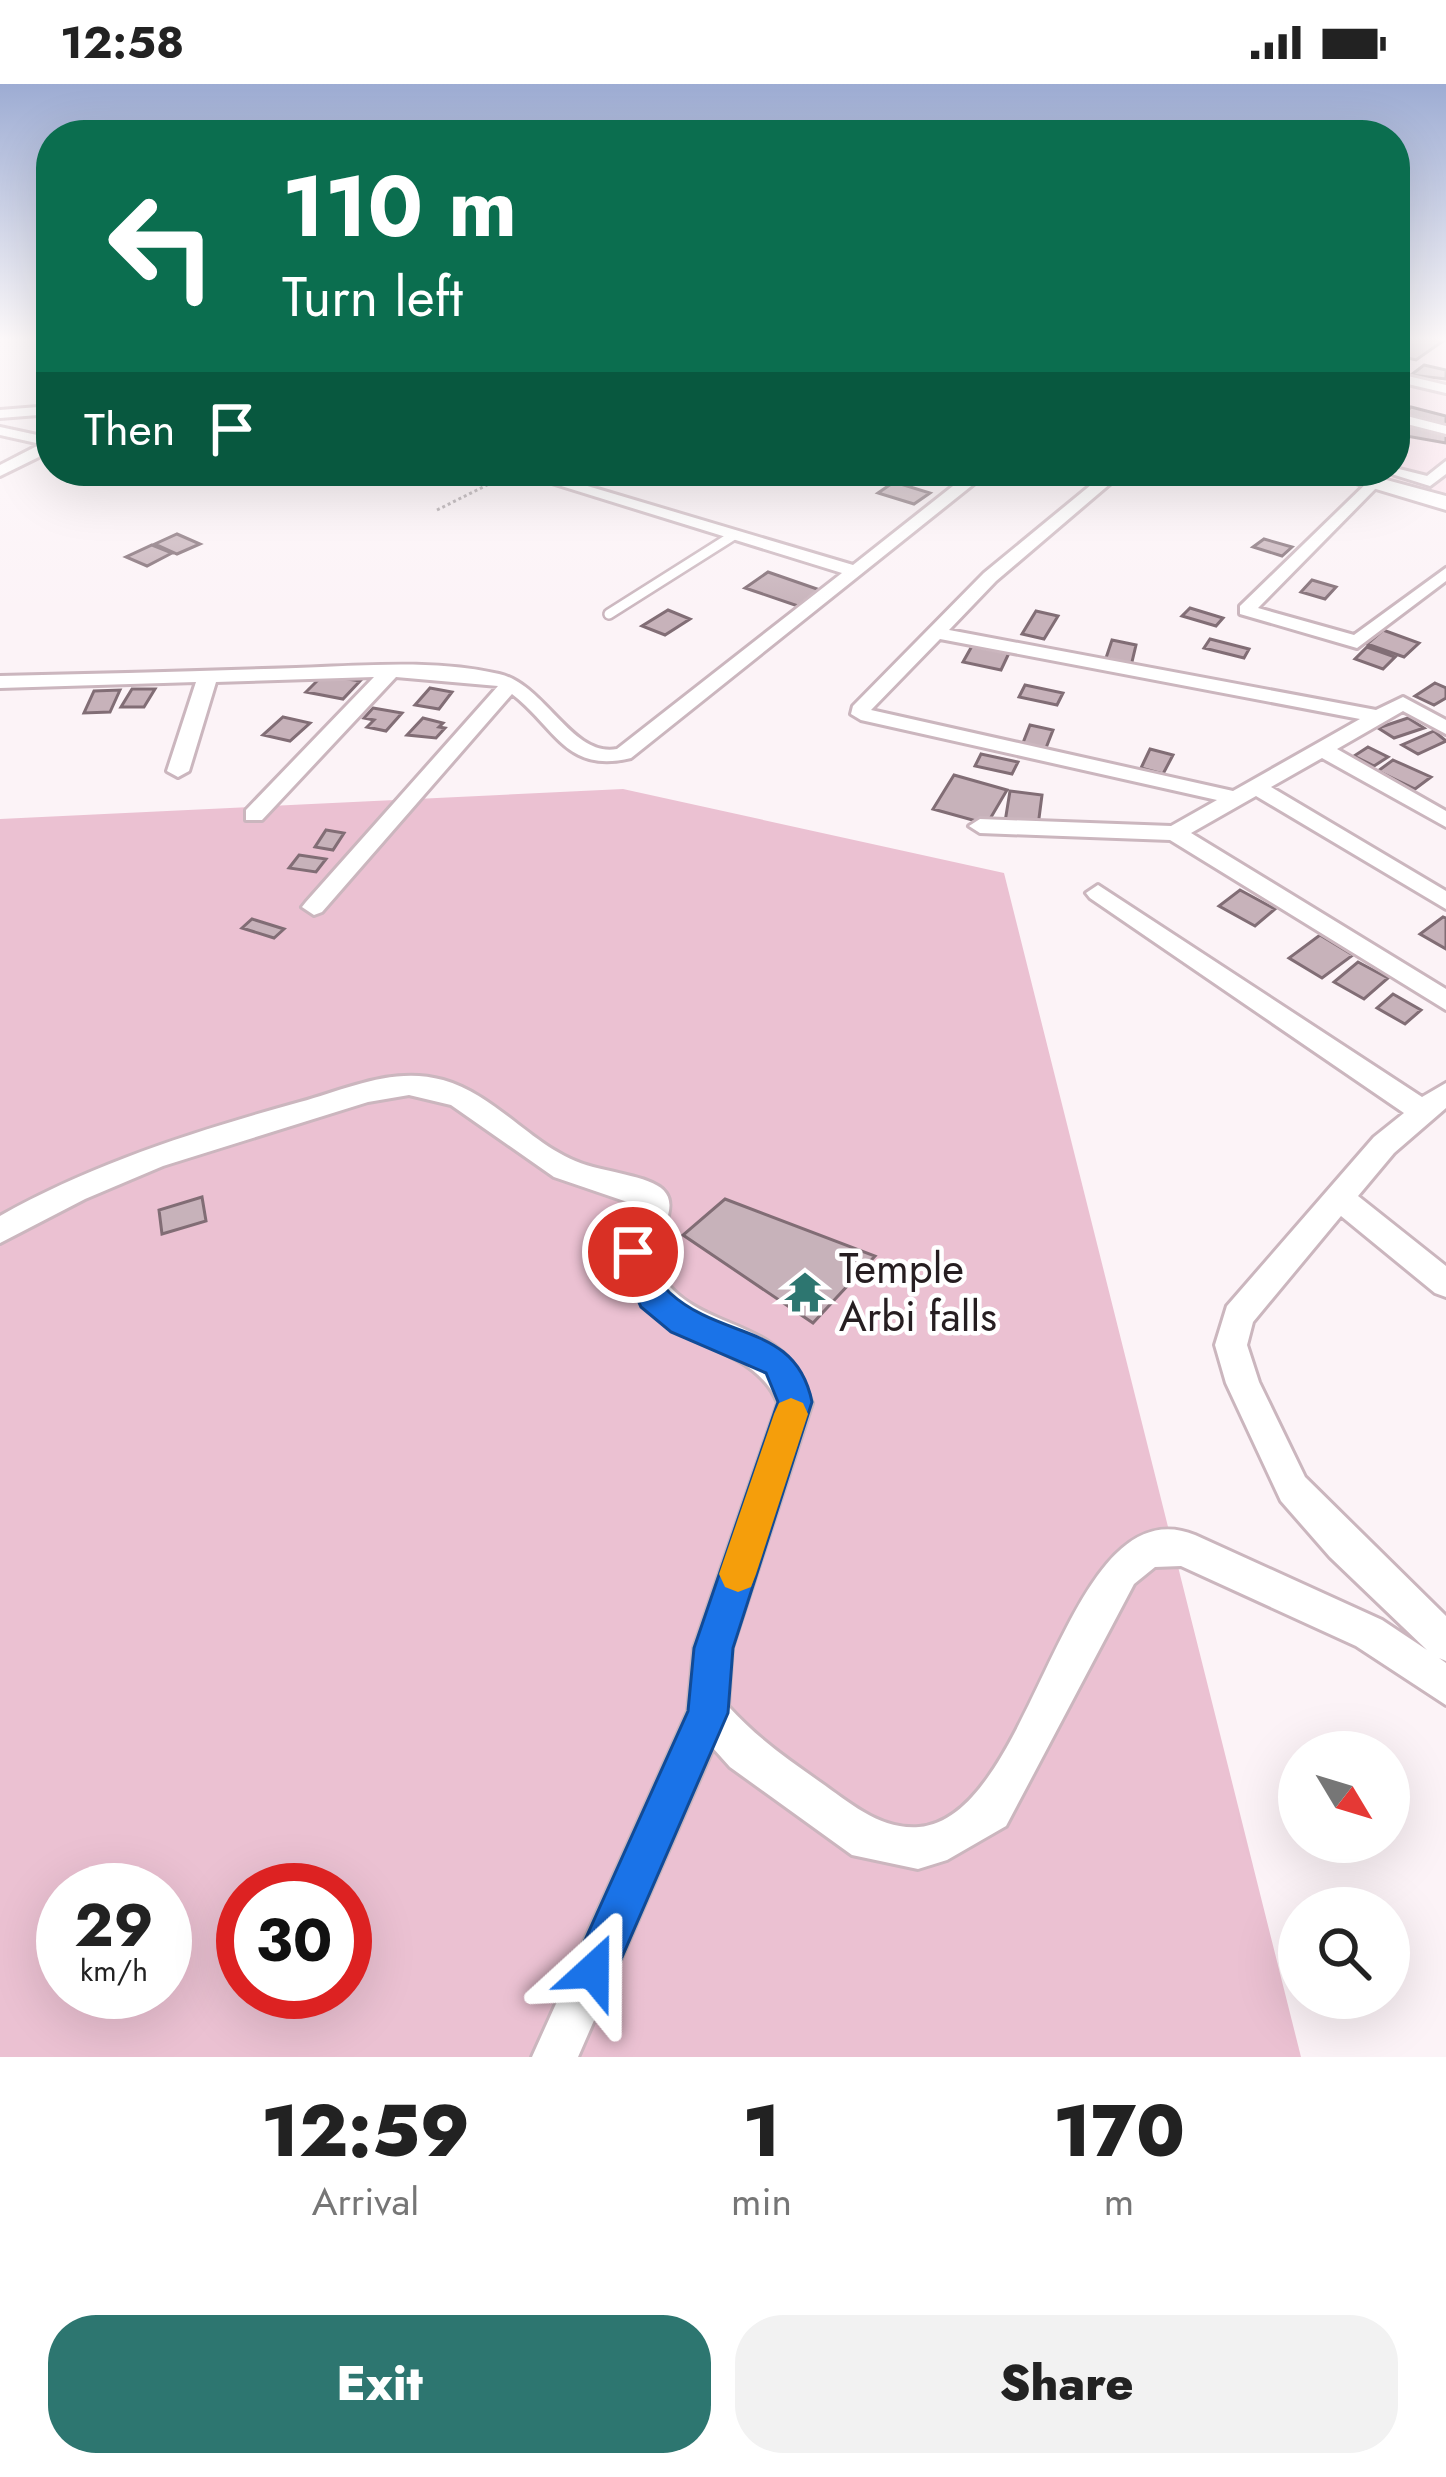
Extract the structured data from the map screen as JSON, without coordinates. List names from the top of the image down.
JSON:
{
  "places": {
    "temple": ["Temple Arbi falls"]
  },
  "north": "bottom right",
  "page": {
    "status": "12:58",
    "turn": ["110 m", "Turn left"],
    "then": "Then",
    "speed": "29 km/h",
    "limit": "30",
    "eta": [
      "12:59",
      "Arrival",
      "1",
      "min",
      "170",
      "m"
    ],
    "buttons": ["Exit", "Share"]
  }
}
